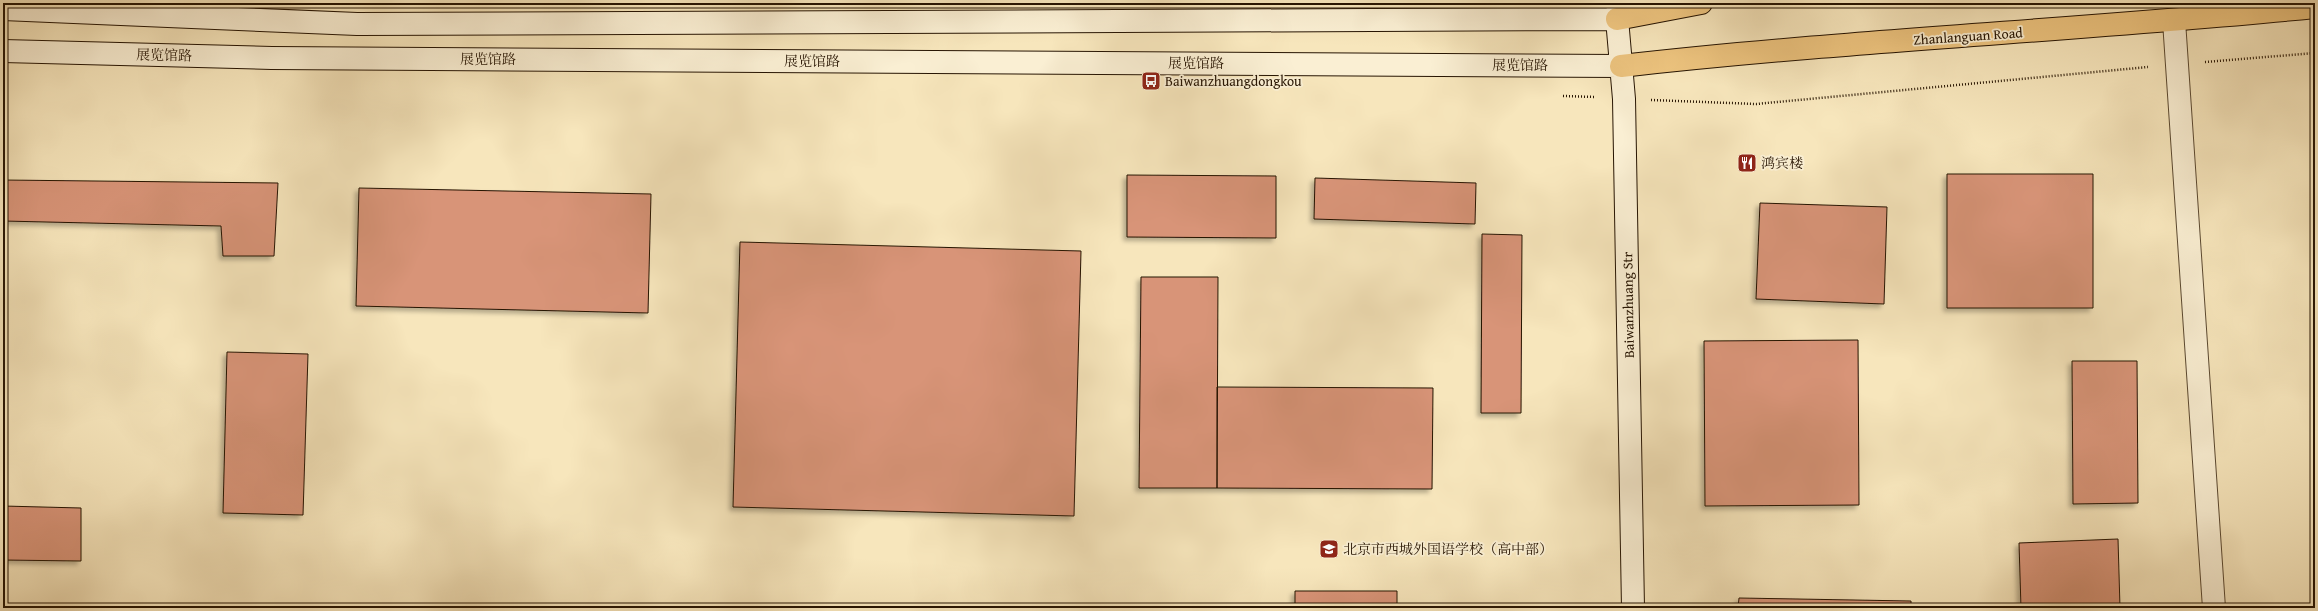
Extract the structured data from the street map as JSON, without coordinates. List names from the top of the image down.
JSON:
{
  "streets": {
    "main road": ["Zhanlanguan Road", "展览馆路", "Baiwanzhuang Str"]
  },
  "crossings": [
    ["Zhanlanguan Road", "展览馆路"],
    ["Zhanlanguan Road", "Baiwanzhuang Str"],
    ["展览馆路", "Baiwanzhuang Str"]
  ],
  "places": {
    "bus stop": ["Baiwanzhuangdongkou"],
    "restaurant": ["鸿宾楼"],
    "school or university": ["北京市西城外国语学校（高中部）"]
  }
}
